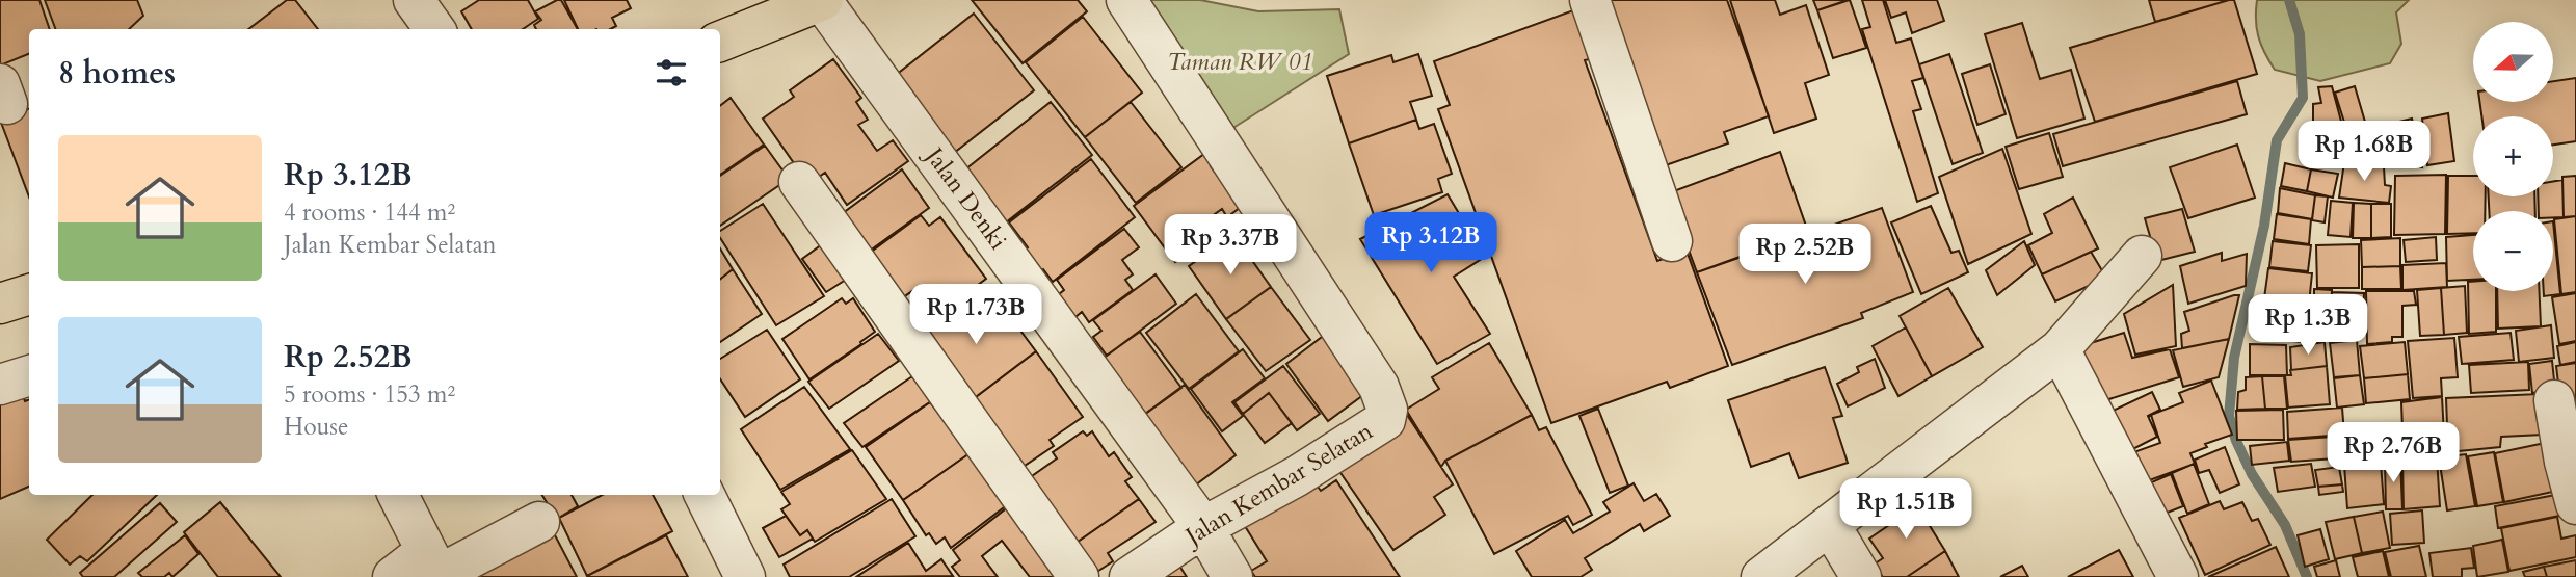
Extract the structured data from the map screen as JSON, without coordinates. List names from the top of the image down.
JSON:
{
  "streets": {
    "street": ["Jalan Denki", "Jalan Kembar Selatan"]
  },
  "crossings": [
    ["Jalan Denki", "Jalan Kembar Selatan"]
  ],
  "parks": ["Taman RW 01"],
  "north": "left",
  "page": {
    "map_buttons": ["+", "−"],
    "heading": "8 homes",
    "list": [
      {
        "name": "Rp 3.12B",
        "note": "4 rooms · 144 m² · Jalan Kembar Selatan"
      },
      {
        "name": "Rp 2.52B",
        "note": "5 rooms · 153 m² · House"
      }
    ],
    "price": [
      "Rp 1.68B",
      "Rp 3.12B",
      "Rp 3.37B",
      "Rp 2.52B",
      "Rp 1.73B",
      "Rp 1.3B",
      "Rp 2.76B",
      "Rp 1.51B"
    ]
  }
}
